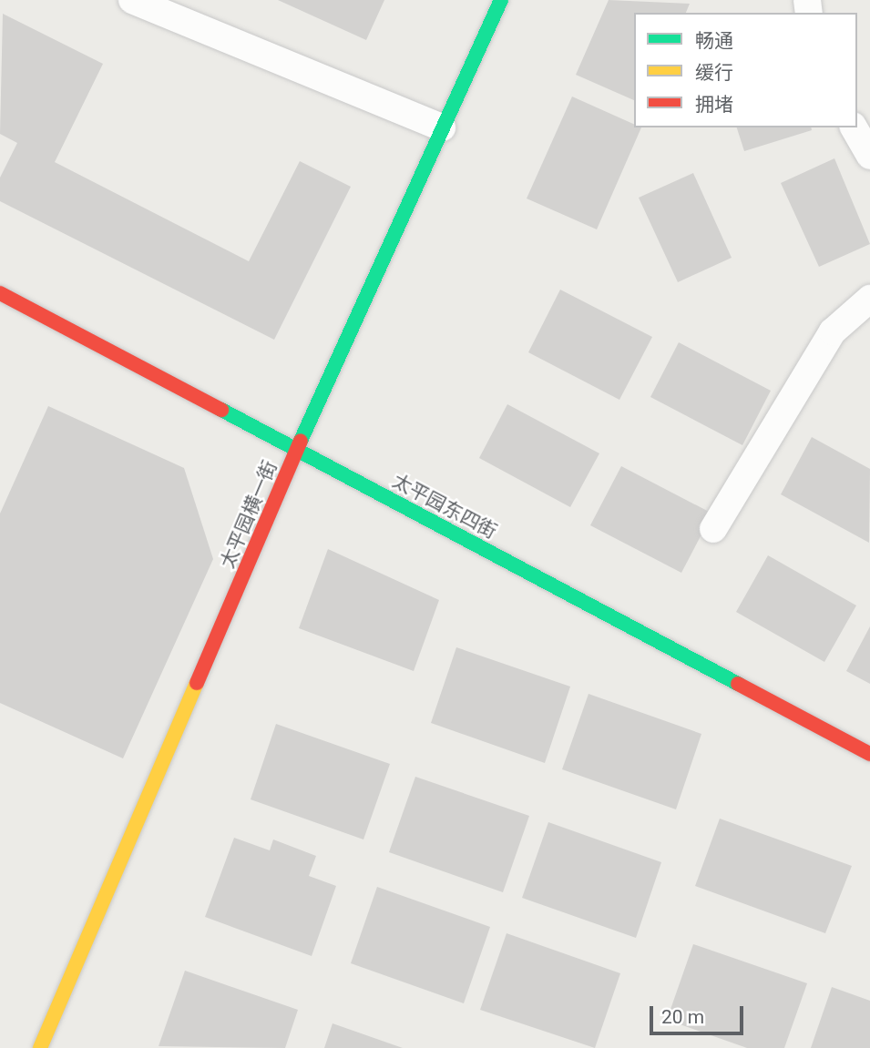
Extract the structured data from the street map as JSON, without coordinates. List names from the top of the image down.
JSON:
{
  "streets": {
    "street": ["太平园东四街", "太平园横一街"]
  },
  "crossings": [
    ["太平园东四街", "太平园横一街"]
  ],
  "legend": ["畅通", "缓行", "拥堵"],
  "scale_bar": "20 m"
}
